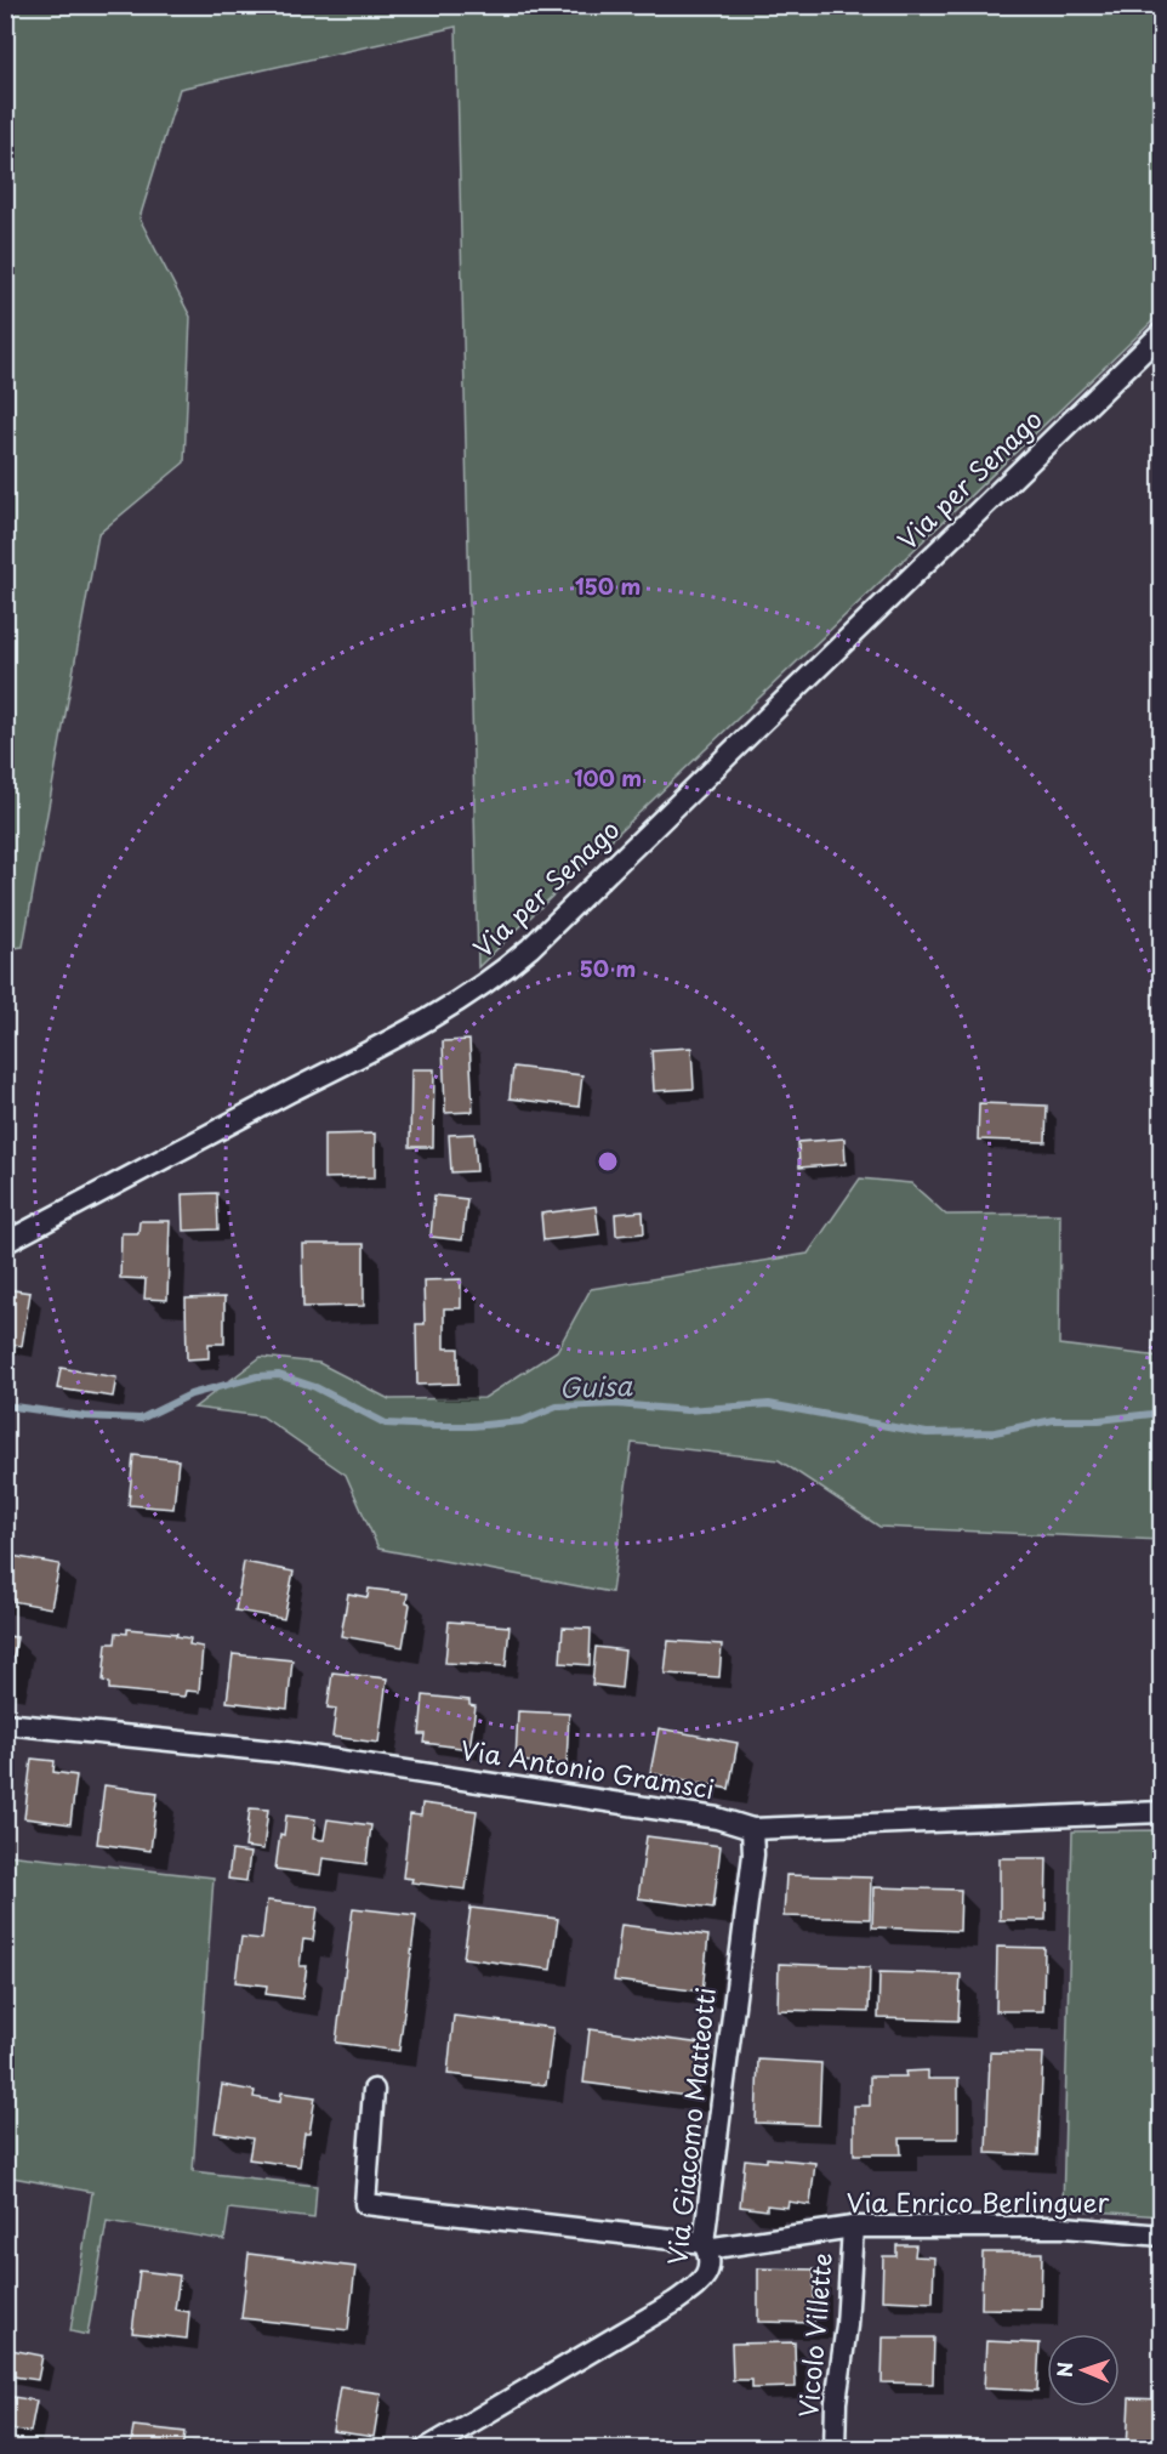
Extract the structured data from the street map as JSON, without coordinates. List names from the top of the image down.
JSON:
{
  "streets": {
    "street": [
      "Via per Senago",
      "Via Antonio Gramsci",
      "Via Giacomo Matteotti",
      "Via Enrico Berlinguer",
      "Vicolo Villette"
    ]
  },
  "crossings": [
    ["Via Antonio Gramsci", "Via Giacomo Matteotti"],
    ["Via Giacomo Matteotti", "Via Enrico Berlinguer"],
    ["Via Enrico Berlinguer", "Vicolo Villette"]
  ],
  "water": ["Guisa"],
  "north": "left",
  "rings": ["150 m", "100 m", "50 m"]
}
